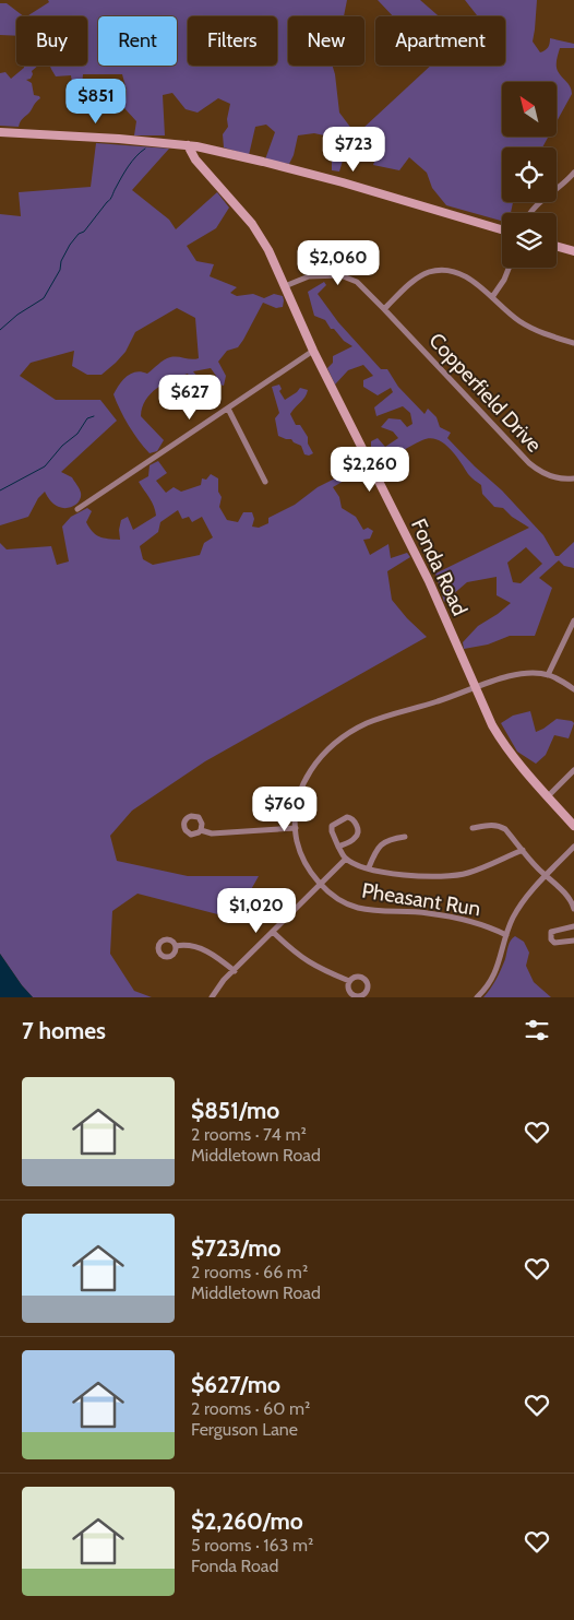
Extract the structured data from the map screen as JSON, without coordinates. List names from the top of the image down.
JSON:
{
  "streets": {
    "street": ["Copperfield Drive", "Fonda Road", "Pheasant Run"]
  },
  "crossings": [
    ["Copperfield Drive", "Fonda Road"],
    ["Fonda Road", "Pheasant Run"]
  ],
  "north": "top left",
  "page": {
    "chip": [
      "Buy",
      "Rent",
      "Filters",
      "New",
      "Apartment"
    ],
    "price": [
      "$851",
      "$723",
      "$2,060",
      "$627",
      "$2,260",
      "$760",
      "$1,020"
    ],
    "heading": "7 homes",
    "list": [
      {
        "name": "$851/mo",
        "note": "2 rooms · 74 m² · Middletown Road"
      },
      {
        "name": "$723/mo",
        "note": "2 rooms · 66 m² · Middletown Road"
      },
      {
        "name": "$627/mo",
        "note": "2 rooms · 60 m² · Ferguson Lane"
      },
      {
        "name": "$2,260/mo",
        "note": "5 rooms · 163 m² · Fonda Road"
      }
    ]
  }
}
